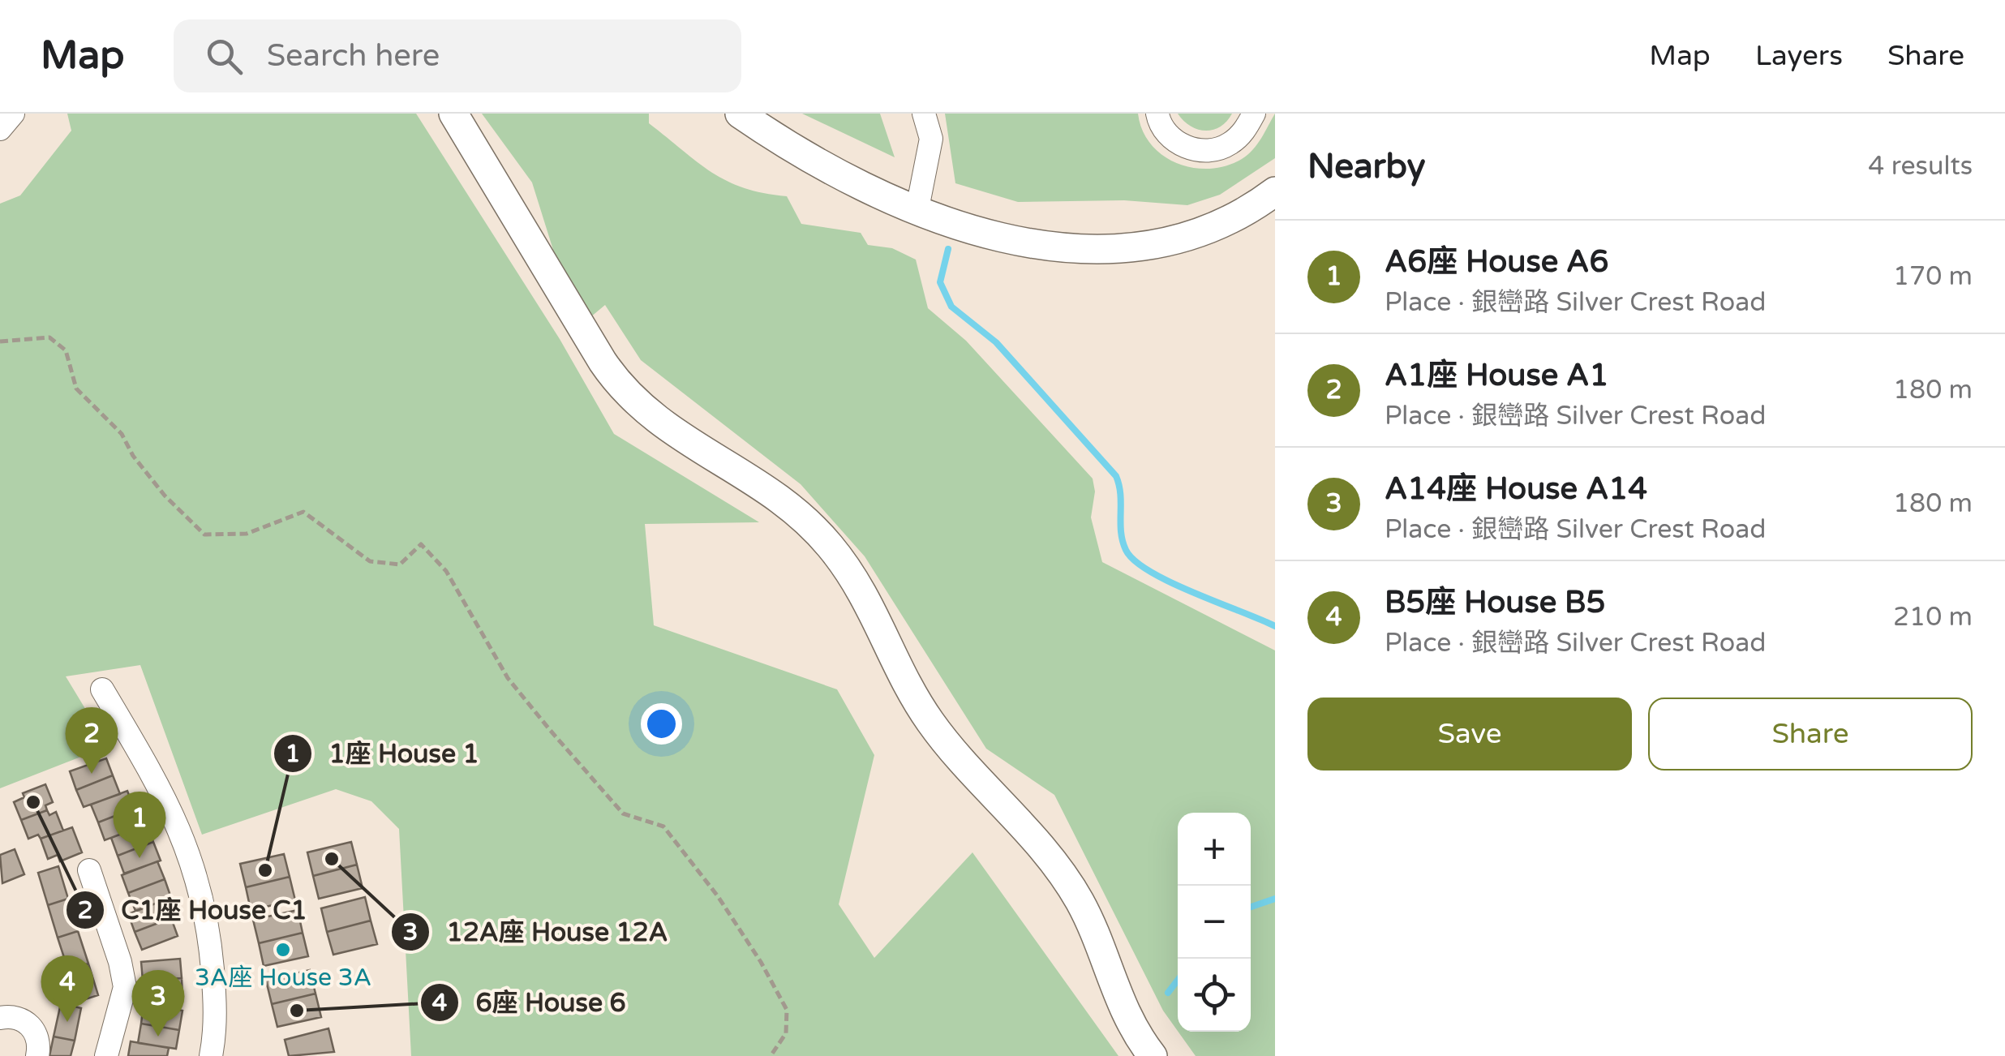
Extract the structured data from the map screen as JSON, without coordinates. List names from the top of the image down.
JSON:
{
  "places": [
    "C1座 House C1",
    "12A座 House 12A",
    "1座 House 1",
    "3A座 House 3A",
    "6座 House 6"
  ],
  "page": {
    "header": "Map",
    "search": "Search here",
    "nav": ["Map", "Layers", "Share"],
    "heading": ["Nearby", "4 results"],
    "list": [
      {
        "mark": "1",
        "name": "A6座 House A6",
        "note": "Place · 銀巒路 Silver Crest Road",
        "value": "170 m"
      },
      {
        "mark": "2",
        "name": "A1座 House A1",
        "note": "Place · 銀巒路 Silver Crest Road",
        "value": "180 m"
      },
      {
        "mark": "3",
        "name": "A14座 House A14",
        "note": "Place · 銀巒路 Silver Crest Road",
        "value": "180 m"
      },
      {
        "mark": "4",
        "name": "B5座 House B5",
        "note": "Place · 銀巒路 Silver Crest Road",
        "value": "210 m"
      }
    ],
    "buttons": ["Save", "Share"],
    "pins": [
      "2",
      "1",
      "4",
      "3"
    ],
    "map_buttons": ["+", "−"]
  }
}
